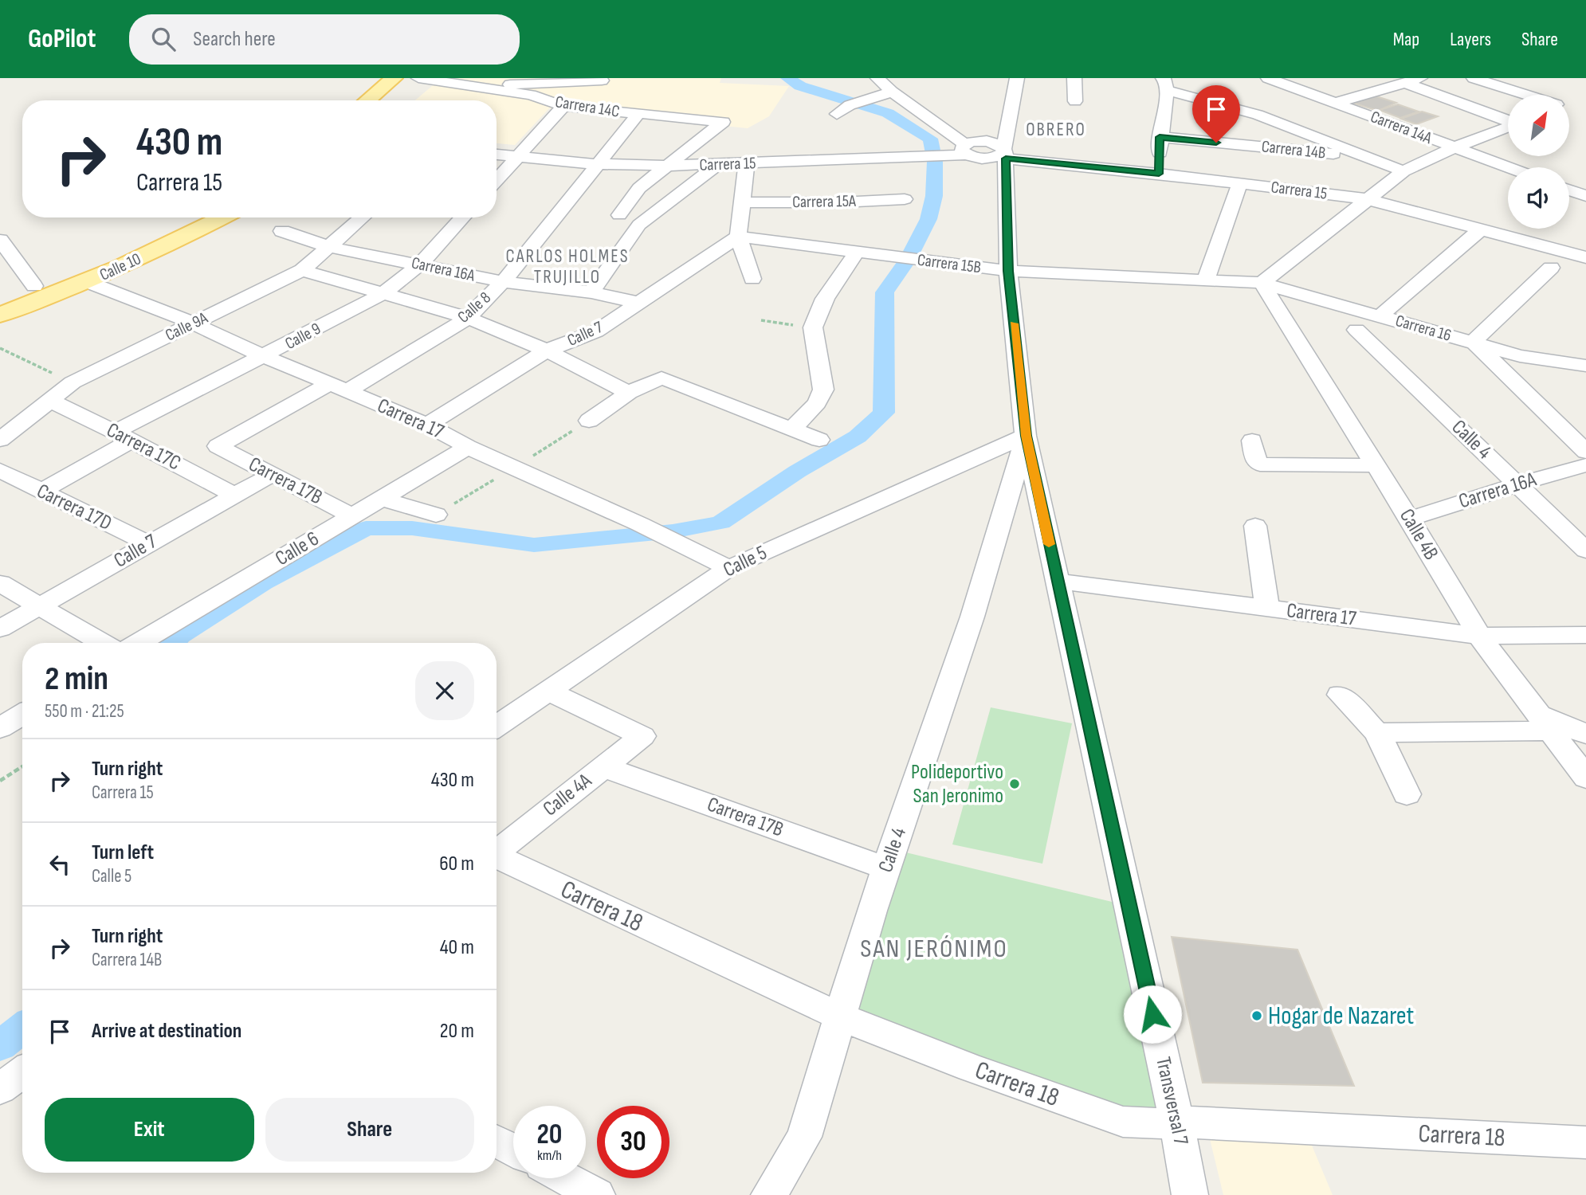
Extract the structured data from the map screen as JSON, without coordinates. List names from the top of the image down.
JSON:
{
  "streets": {
    "main road": ["Calle 10"],
    "street": [
      "Carrera 14C",
      "Carrera 14A",
      "Carrera 14B",
      "Carrera 15",
      "Carrera 15A",
      "Carrera 15B",
      "Carrera 16A",
      "Calle 8",
      "Calle 9A",
      "Carrera 16",
      "Calle 7",
      "Calle 9",
      "Carrera 17",
      "Calle 4",
      "Carrera 17C",
      "Carrera 17B",
      "Carrera 17D",
      "Calle 4B",
      "Calle 6",
      "Calle 5",
      "Calle 4A",
      "Carrera 18",
      "Transversal 7"
    ]
  },
  "crossings": [
    ["Carrera 14C", "Carrera 15"],
    ["Carrera 14C", "Calle 8"],
    ["Carrera 14A", "Carrera 14B"],
    ["Carrera 15", "Calle 8"],
    ["Carrera 15", "Calle 7"],
    ["Carrera 15", "Transversal 7"],
    ["Carrera 15B", "Carrera 16"],
    ["Carrera 15B", "Calle 7"],
    ["Carrera 15B", "Calle 4B"],
    ["Carrera 15B", "Transversal 7"],
    ["Calle 10", "Carrera 17"],
    ["Carrera 16A", "Calle 8"],
    ["Carrera 16A", "Calle 9A"],
    ["Carrera 16A", "Calle 7"],
    ["Carrera 16A", "Calle 9"],
    ["Carrera 16A", "Calle 4"],
    ["Carrera 16A", "Calle 4B"],
    ["Calle 8", "Carrera 17"],
    ["Calle 8", "Carrera 17B"],
    ["Calle 9A", "Carrera 17"],
    ["Calle 9A", "Carrera 17C"],
    ["Carrera 16", "Calle 4B"],
    ["Calle 7", "Carrera 17"],
    ["Calle 7", "Carrera 17C"],
    ["Calle 7", "Carrera 17B"],
    ["Calle 7", "Carrera 17D"],
    ["Calle 9", "Carrera 17"],
    ["Calle 9", "Carrera 17C"],
    ["Calle 9", "Carrera 17D"],
    ["Carrera 17", "Calle 4B"],
    ["Carrera 17", "Calle 6"],
    ["Carrera 17", "Calle 5"],
    ["Carrera 17", "Transversal 7"],
    ["Calle 4", "Carrera 17B"],
    ["Calle 4", "Calle 5"],
    ["Calle 4", "Carrera 18"],
    ["Calle 4", "Transversal 7"],
    ["Carrera 17B", "Calle 6"],
    ["Carrera 17B", "Calle 4A"],
    ["Calle 5", "Calle 4A"],
    ["Calle 5", "Transversal 7"],
    ["Carrera 18", "Transversal 7"]
  ],
  "districts": ["OBRERO", "CARLOS HOLMES TRUJILLO", "SAN JERÓNIMO"],
  "places": ["Polideportivo San Jeronimo", "Hogar de Nazaret"],
  "north": "top right",
  "page": {
    "header": "GoPilot",
    "search": "Search here",
    "nav": ["Map", "Layers", "Share"],
    "turn": ["430 m", "Carrera 15"],
    "heading": ["2 min", "550 m · 21:25"],
    "list": [
      {
        "name": "Turn right",
        "note": "Carrera 15",
        "value": "430 m"
      },
      {
        "name": "Turn left",
        "note": "Calle 5",
        "value": "60 m"
      },
      {
        "name": "Turn right",
        "note": "Carrera 14B",
        "value": "40 m"
      },
      {
        "name": "Arrive at destination",
        "value": "20 m"
      }
    ],
    "buttons": ["Exit", "Share"],
    "speed": "20 km/h",
    "limit": "30"
  }
}
